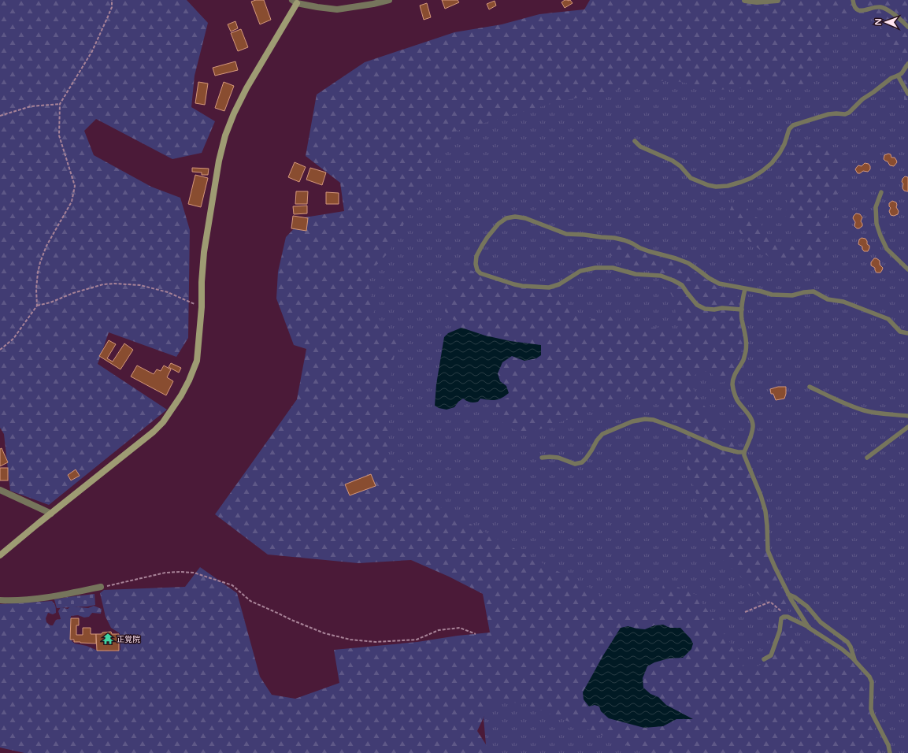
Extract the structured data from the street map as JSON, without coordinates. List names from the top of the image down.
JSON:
{
  "places": {
    "temple": ["正覚院"]
  },
  "north": "left"
}
